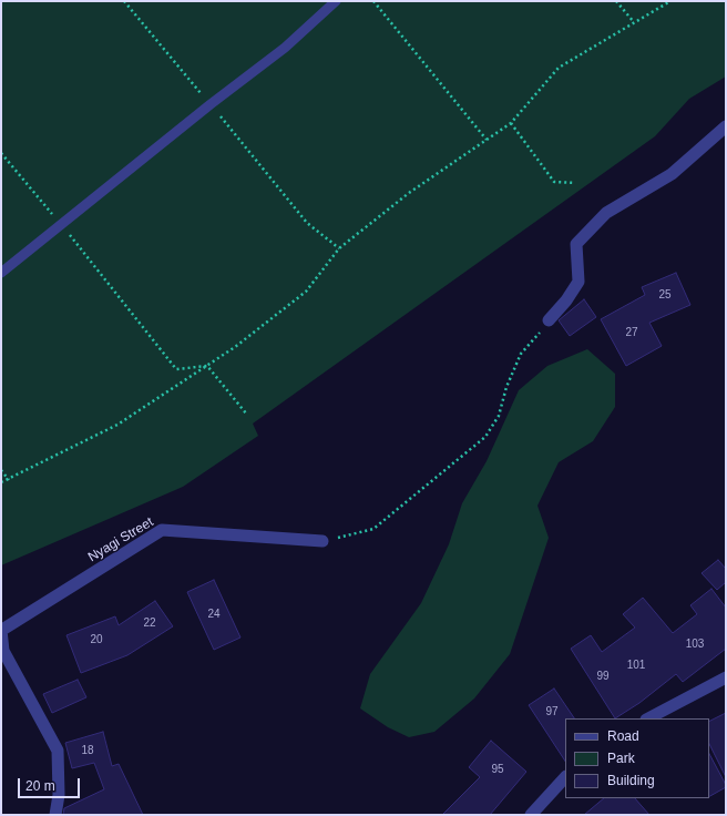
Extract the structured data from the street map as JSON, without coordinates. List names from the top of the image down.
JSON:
{
  "streets": {
    "street": ["Nyagi Street"]
  },
  "house_numbers": [
    "25",
    "27",
    "24",
    "22",
    "20",
    "103",
    "101",
    "99",
    "97",
    "18",
    "95"
  ],
  "legend": ["Road", "Park", "Building"],
  "scale_bar": "20 m"
}
